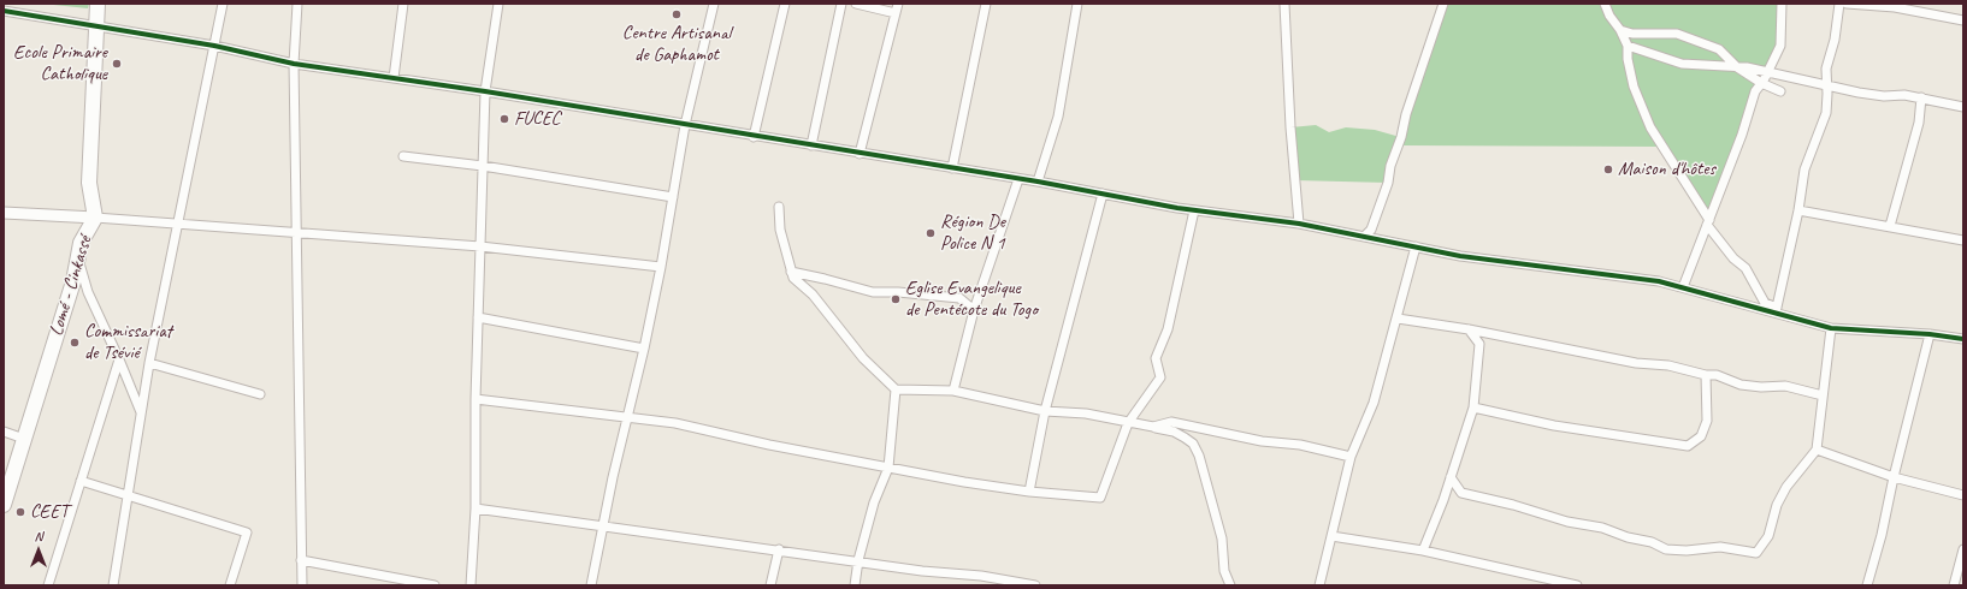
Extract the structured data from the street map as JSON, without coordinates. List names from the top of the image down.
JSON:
{
  "streets": {
    "highway": ["Lomé - Cinkassé"]
  },
  "places": [
    "Centre Artisanal de Gaphamot",
    "Ecole Primaire Catholique",
    "FUCEC",
    "Maison d'hôtes",
    "Région De Police N 1",
    "Eglise Evangelique de Pentécote du Togo",
    "Commissariat de Tsévié",
    "CEET"
  ],
  "north": "top"
}
